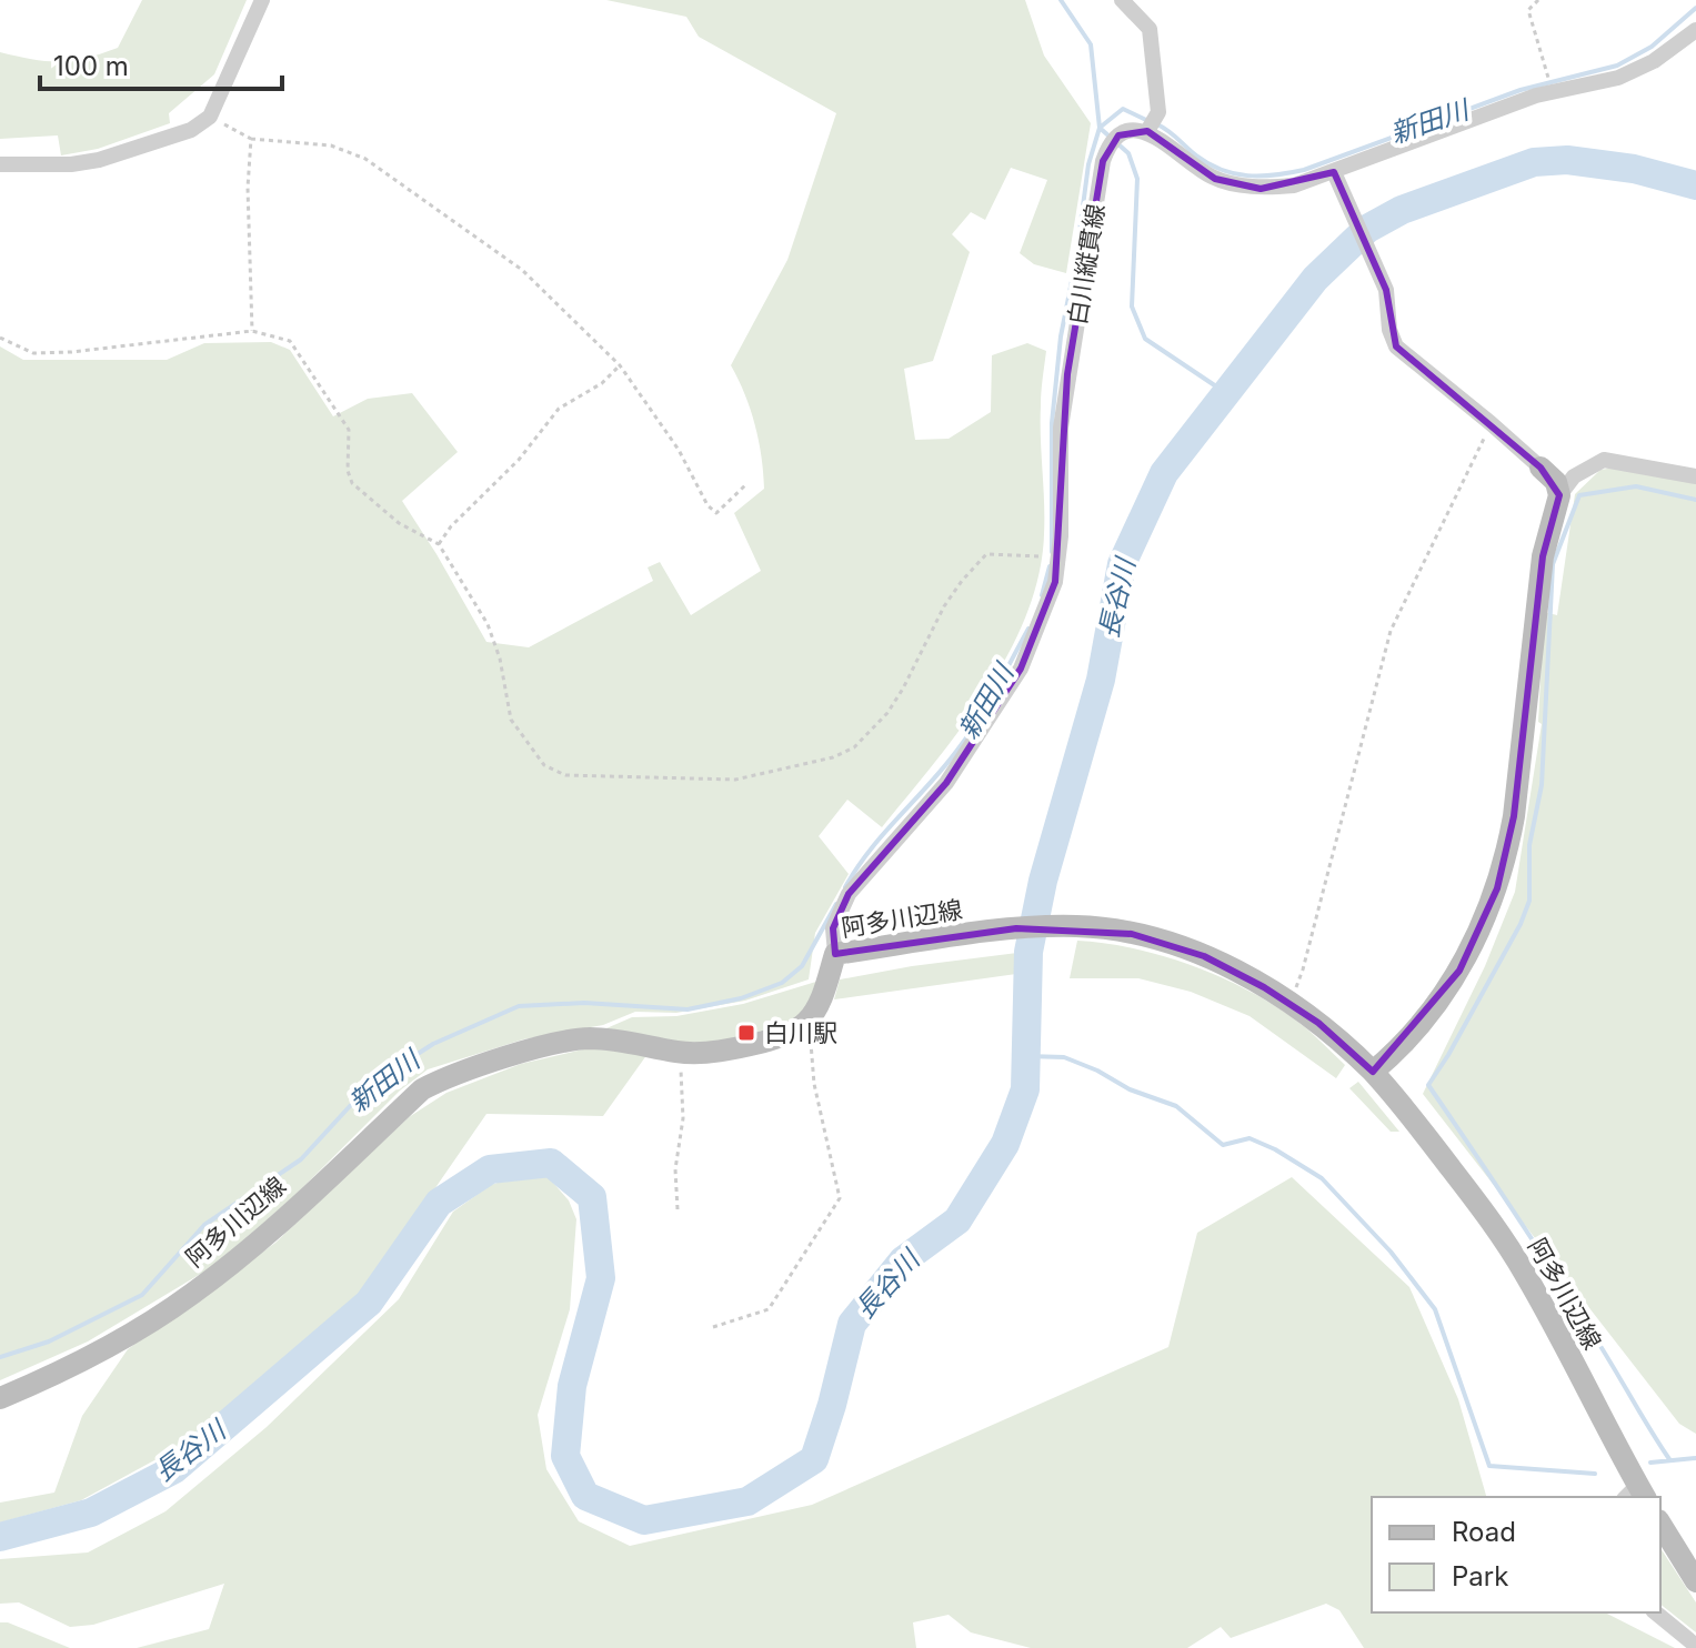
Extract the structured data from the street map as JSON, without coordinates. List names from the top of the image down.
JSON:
{
  "streets": {
    "main road": ["阿多川辺線"],
    "street": ["白川縦貫線"]
  },
  "crossings": [
    ["白川縦貫線", "阿多川辺線"]
  ],
  "water": ["新田川", "長谷川"],
  "places": {
    "transit": ["白川駅"]
  },
  "legend": ["Road", "Park"],
  "scale_bar": "100 m"
}
